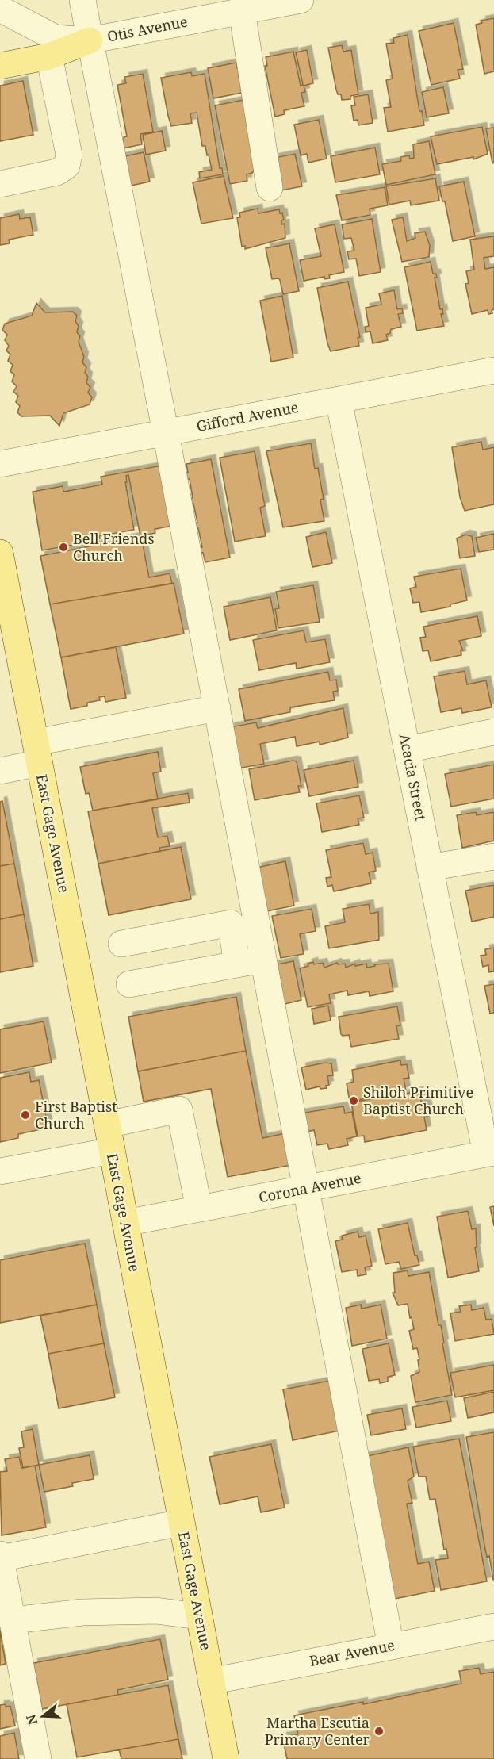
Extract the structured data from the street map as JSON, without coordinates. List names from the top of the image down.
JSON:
{
  "streets": {
    "main road": ["East Gage Avenue"],
    "street": [
      "Otis Avenue",
      "Gifford Avenue",
      "Acacia Street",
      "Corona Avenue",
      "Bear Avenue"
    ]
  },
  "crossings": [
    ["Gifford Avenue", "Acacia Street"],
    ["Acacia Street", "Corona Avenue"],
    ["East Gage Avenue", "Corona Avenue"],
    ["East Gage Avenue", "Bear Avenue"]
  ],
  "places": [
    "Bell Friends Church",
    "Shiloh Primitive Baptist Church",
    "First Baptist Church",
    "Martha Escutia Primary Center"
  ],
  "north": "left"
}
